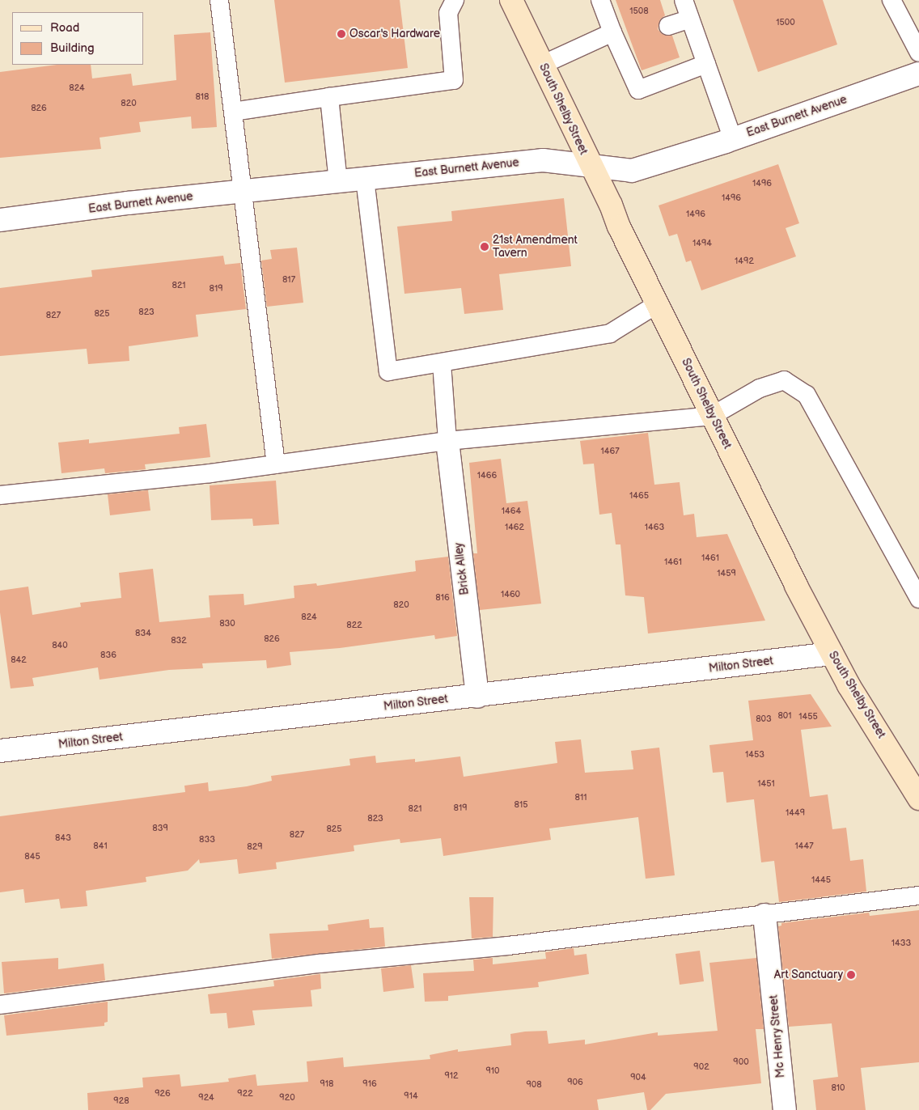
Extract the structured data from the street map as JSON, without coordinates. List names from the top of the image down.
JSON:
{
  "streets": {
    "main road": ["South Shelby Street"],
    "street": [
      "East Burnett Avenue",
      "Brick Alley",
      "Milton Street",
      "Mc Henry Street"
    ]
  },
  "crossings": [
    ["South Shelby Street", "East Burnett Avenue"],
    ["South Shelby Street", "Milton Street"],
    ["Brick Alley", "Milton Street"]
  ],
  "places": ["Oscar's Hardware", "21st Amendment Tavern", "Art Sanctuary"],
  "house_numbers": [
    "1508",
    "1500",
    "824",
    "818",
    "820",
    "826",
    "1496",
    "1496",
    "1496",
    "1494",
    "1492",
    "817",
    "821",
    "819",
    "823",
    "825",
    "827",
    "1467",
    "1466",
    "1465",
    "1464",
    "1462",
    "1463",
    "1461",
    "1461",
    "1459",
    "1460",
    "816",
    "820",
    "824",
    "830",
    "822",
    "834",
    "826",
    "832",
    "840",
    "836",
    "842",
    "801",
    "1455",
    "803",
    "1453",
    "1451",
    "811",
    "815",
    "819",
    "821",
    "1449",
    "823",
    "839",
    "825",
    "827",
    "843",
    "833",
    "841",
    "1447",
    "829",
    "845",
    "1445",
    "1433",
    "900",
    "902",
    "910",
    "912",
    "904",
    "906",
    "918",
    "916",
    "908",
    "810",
    "926",
    "922",
    "914",
    "924",
    "920",
    "928"
  ],
  "legend": ["Road", "Building"]
}
